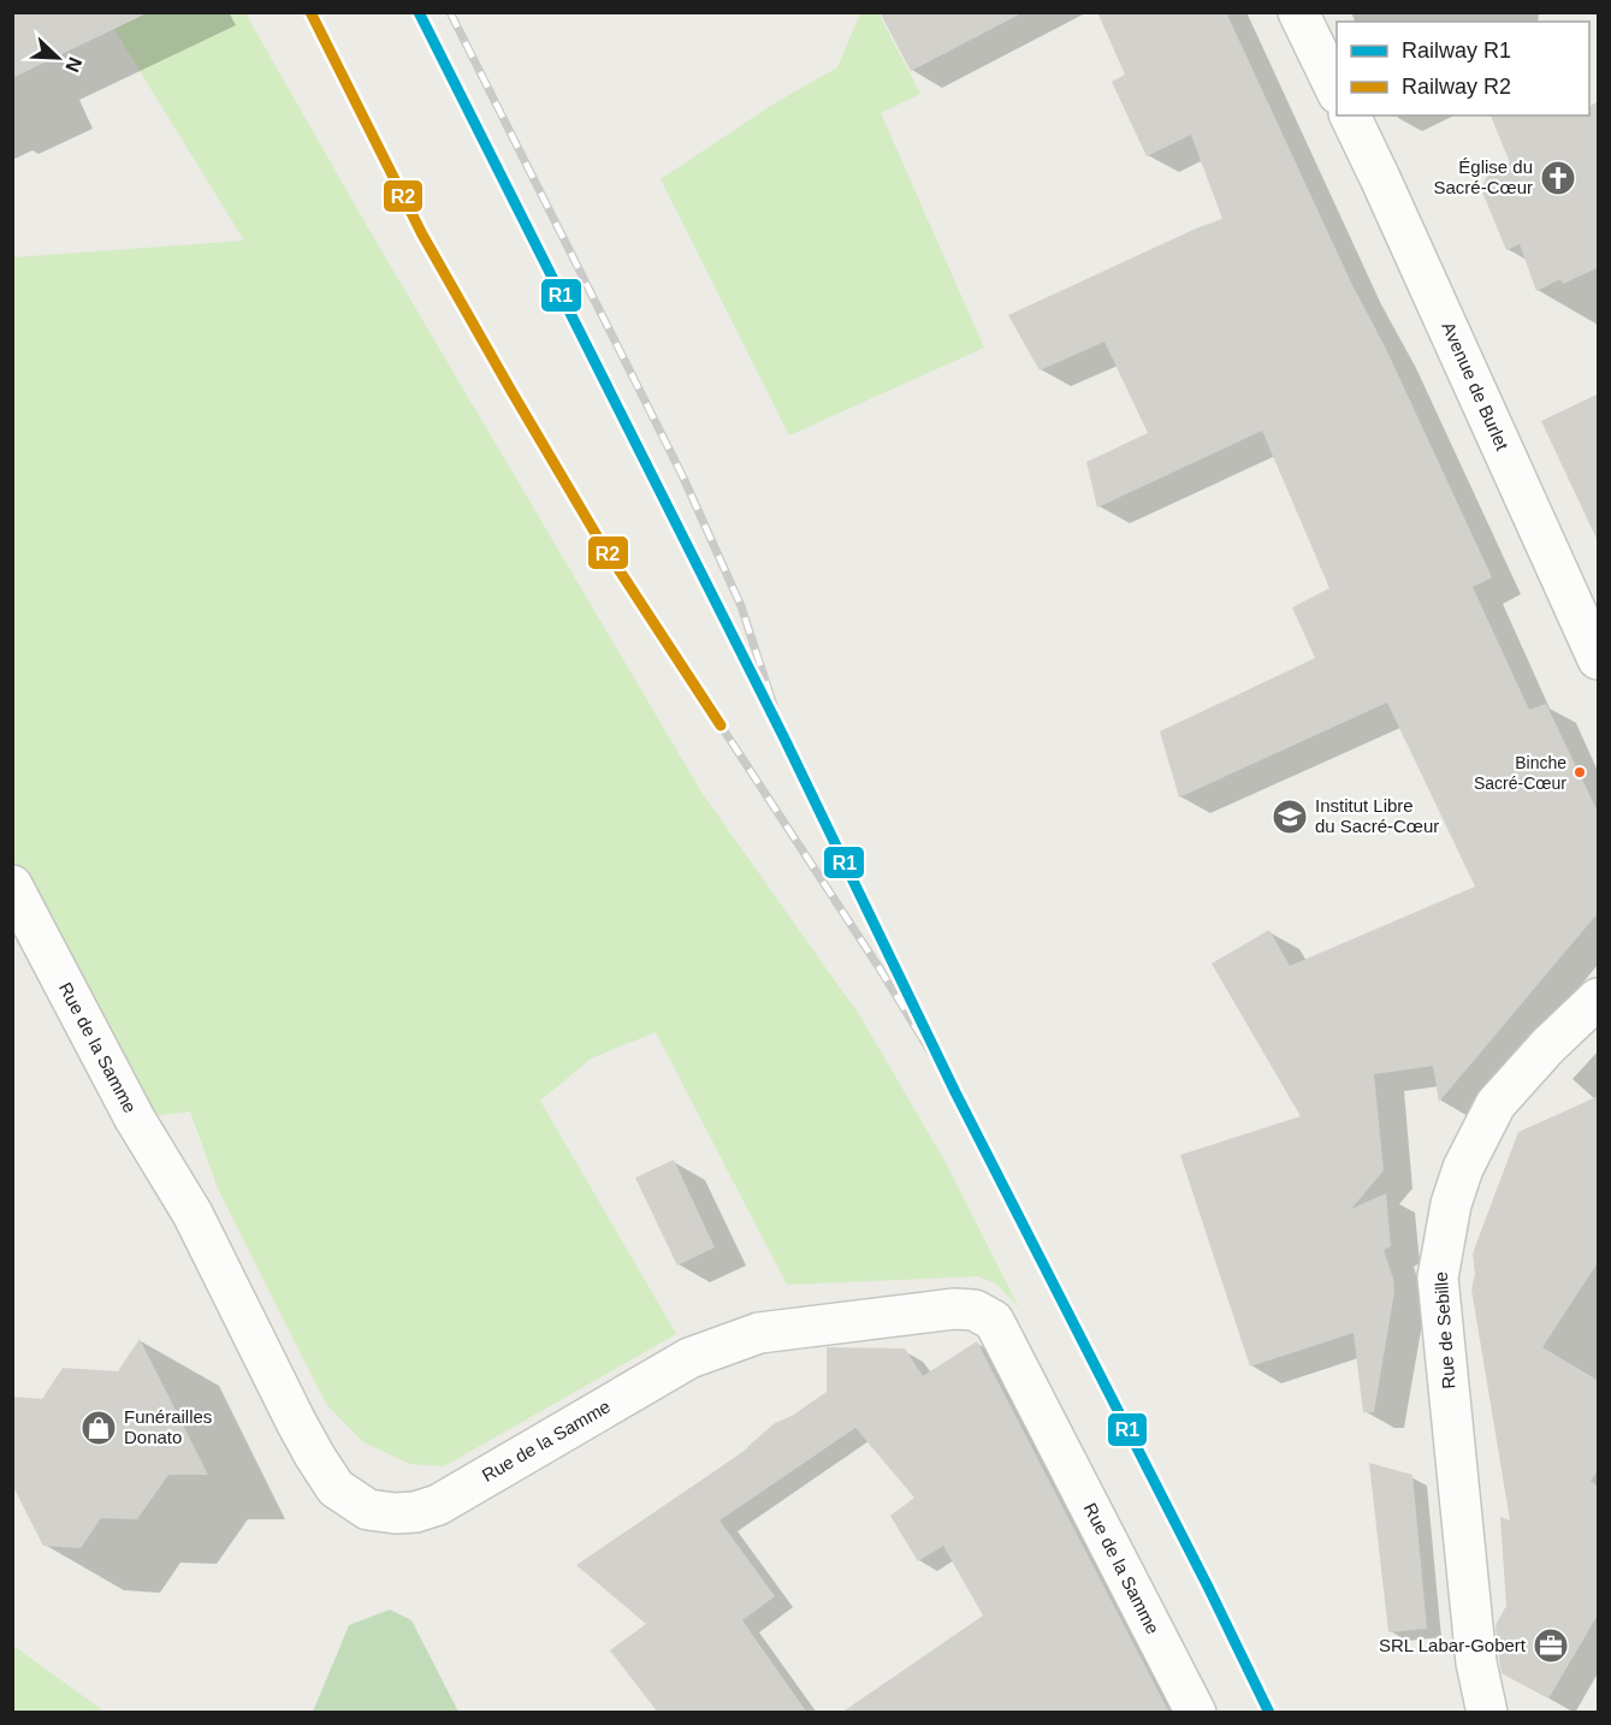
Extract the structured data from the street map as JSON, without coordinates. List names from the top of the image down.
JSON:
{
  "streets": {
    "street": ["Avenue de Burlet", "Rue de la Samme", "Rue de Sebille"]
  },
  "places": {
    "church": ["Église du Sacré-Cœur"],
    "other": ["Binche Sacré-Cœur"],
    "school or university": ["Institut Libre du Sacré-Cœur"],
    "shop": ["Funérailles Donato"],
    "office": ["SRL Labar-Gobert"]
  },
  "lines": ["rail line R1", "rail line R2"],
  "legend": ["Railway R1", "Railway R2"],
  "north": "bottom right"
}
